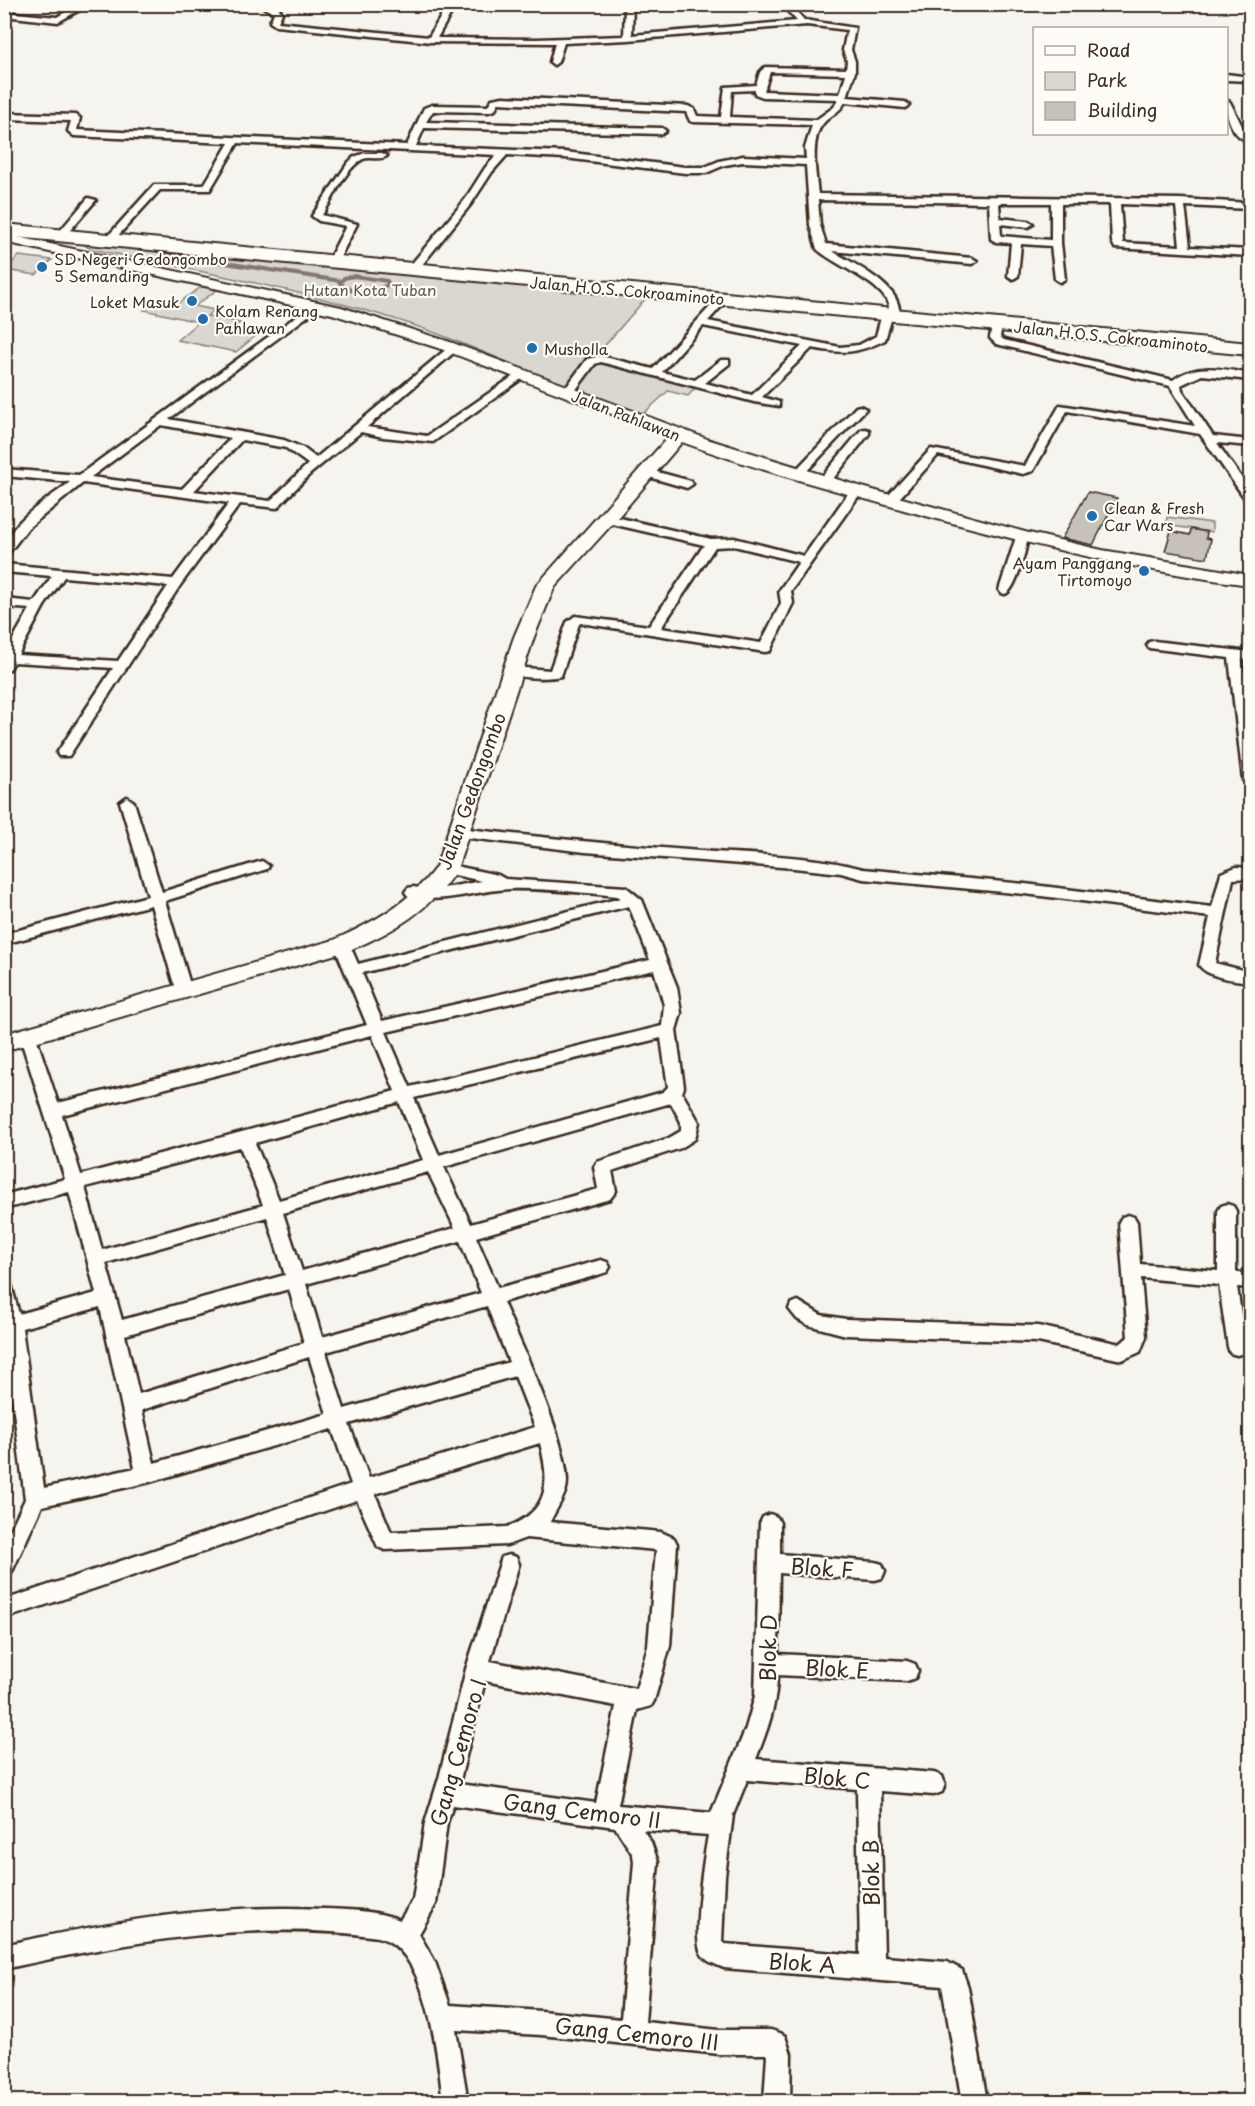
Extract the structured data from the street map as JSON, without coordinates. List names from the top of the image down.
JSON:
{
  "streets": {
    "highway": ["Jalan H.O.S. Cokroaminoto"],
    "street": [
      "Jalan Pahlawan",
      "Jalan Gedongombo",
      "Blok F",
      "Blok D",
      "Blok E",
      "Gang Cemoro I",
      "Blok C",
      "Gang Cemoro II",
      "Blok B",
      "Blok A",
      "Gang Cemoro III"
    ]
  },
  "crossings": [
    ["Jalan Pahlawan", "Jalan Gedongombo"],
    ["Blok F", "Blok D"],
    ["Blok D", "Blok E"],
    ["Blok D", "Blok C"],
    ["Blok D", "Blok A"],
    ["Gang Cemoro I", "Gang Cemoro II"],
    ["Blok C", "Blok B"],
    ["Blok C", "Blok A"],
    ["Gang Cemoro II", "Blok A"],
    ["Blok B", "Blok A"]
  ],
  "parks": ["Hutan Kota Tuban"],
  "places": [
    "SD Negeri Gedongombo 5 Semanding",
    "Loket Masuk",
    "Kolam Renang Pahlawan",
    "Musholla",
    "Clean & Fresh Car Wars",
    "Ayam Panggang Tirtomoyo"
  ],
  "legend": ["Road", "Park", "Building"]
}
